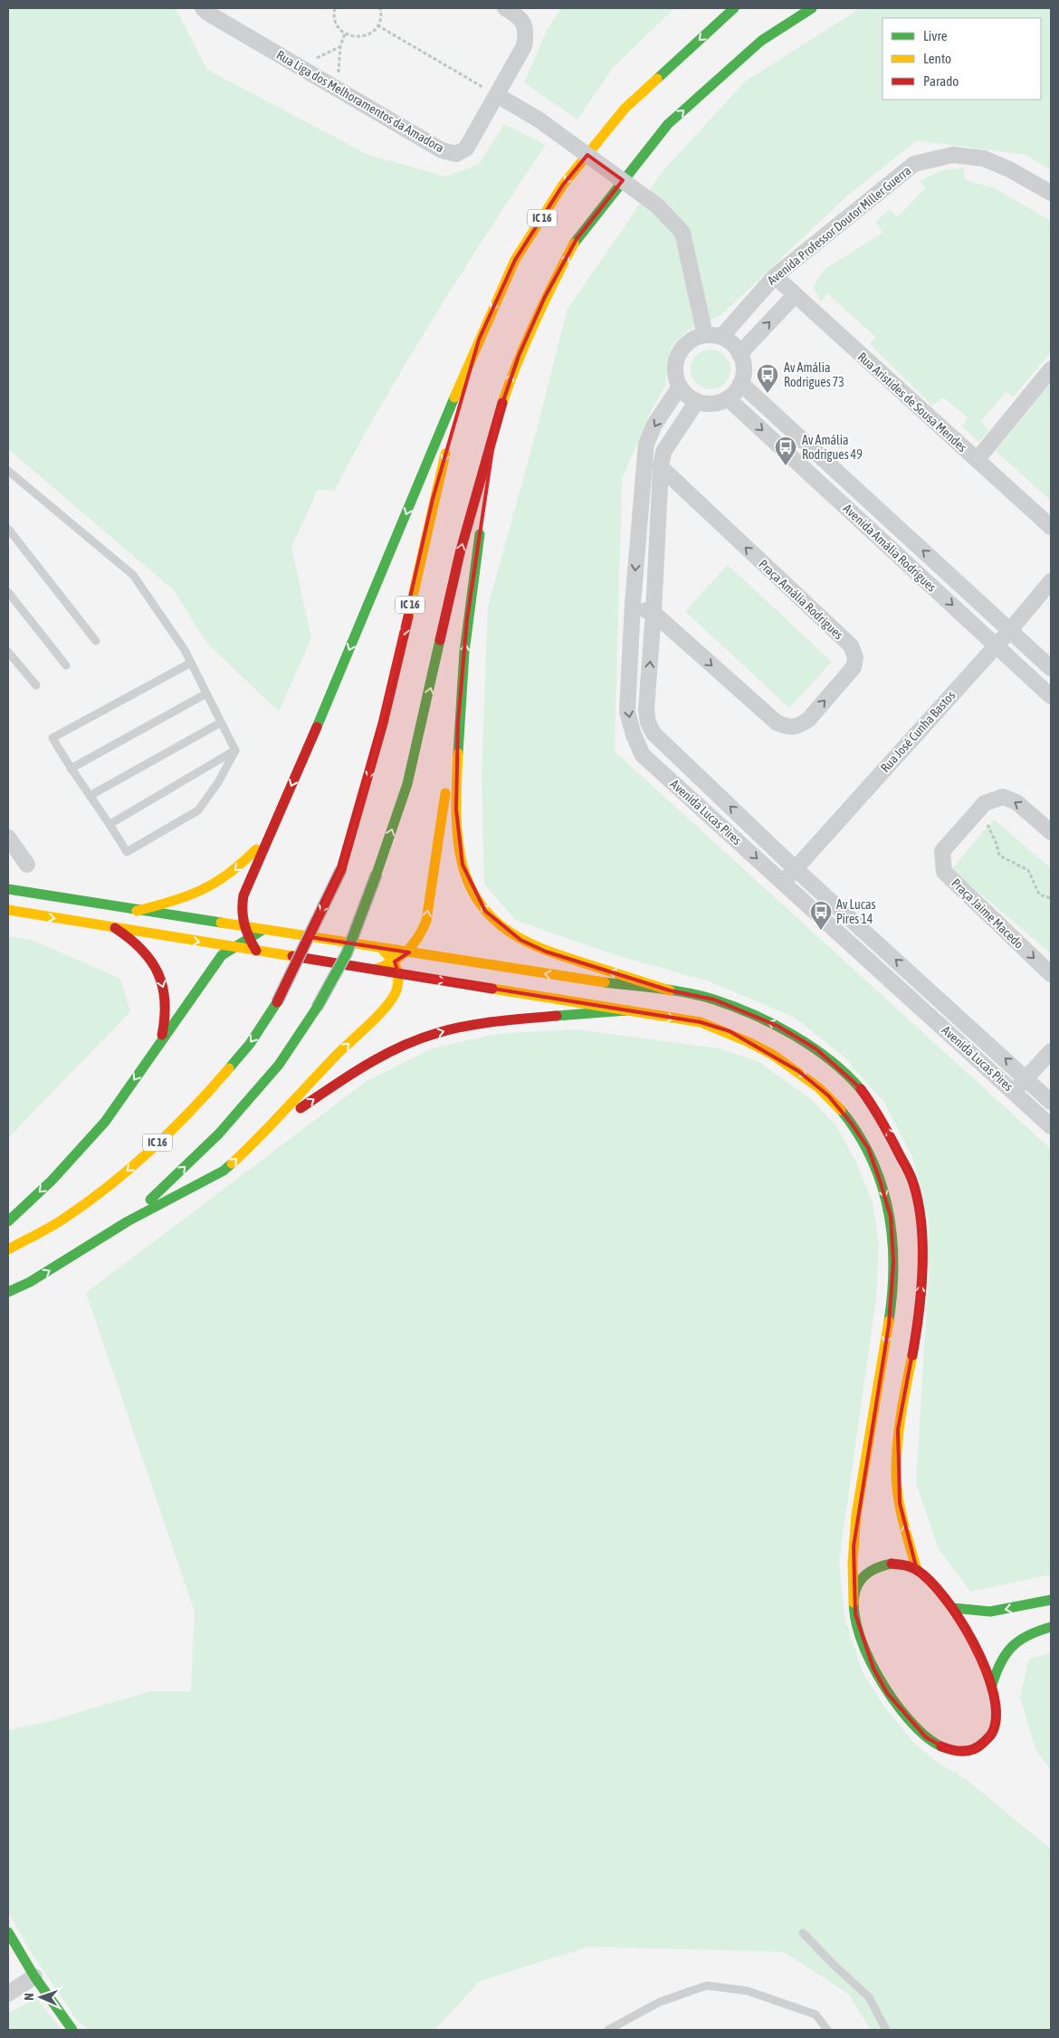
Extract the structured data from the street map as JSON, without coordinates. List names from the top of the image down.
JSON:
{
  "streets": {
    "main road": ["IC 16"],
    "street": [
      "Rua Liga dos Melhoramentos da Amadora",
      "Avenida Professor Doutor Miller Guerra",
      "Rua Aristides de Sousa Mendes",
      "Avenida Amália Rodrigues",
      "Praça Amália Rodrigues",
      "Rua José Cunha Bastos",
      "Avenida Lucas Pires",
      "Praça Jaime Macedo"
    ]
  },
  "crossings": [
    ["Avenida Professor Doutor Miller Guerra", "Rua Aristides de Sousa Mendes"],
    ["Avenida Professor Doutor Miller Guerra", "Avenida Amália Rodrigues"],
    ["Avenida Professor Doutor Miller Guerra", "Avenida Lucas Pires"],
    ["Avenida Amália Rodrigues", "Rua José Cunha Bastos"],
    ["Avenida Amália Rodrigues", "Avenida Lucas Pires"],
    ["Praça Amália Rodrigues", "Avenida Lucas Pires"],
    ["Rua José Cunha Bastos", "Avenida Lucas Pires"]
  ],
  "places": {
    "bus stop": ["Av Amália Rodrigues 73", "Av Amália Rodrigues 49", "Av Lucas Pires 14"]
  },
  "legend": ["Livre", "Lento", "Parado"],
  "north": "left"
}
